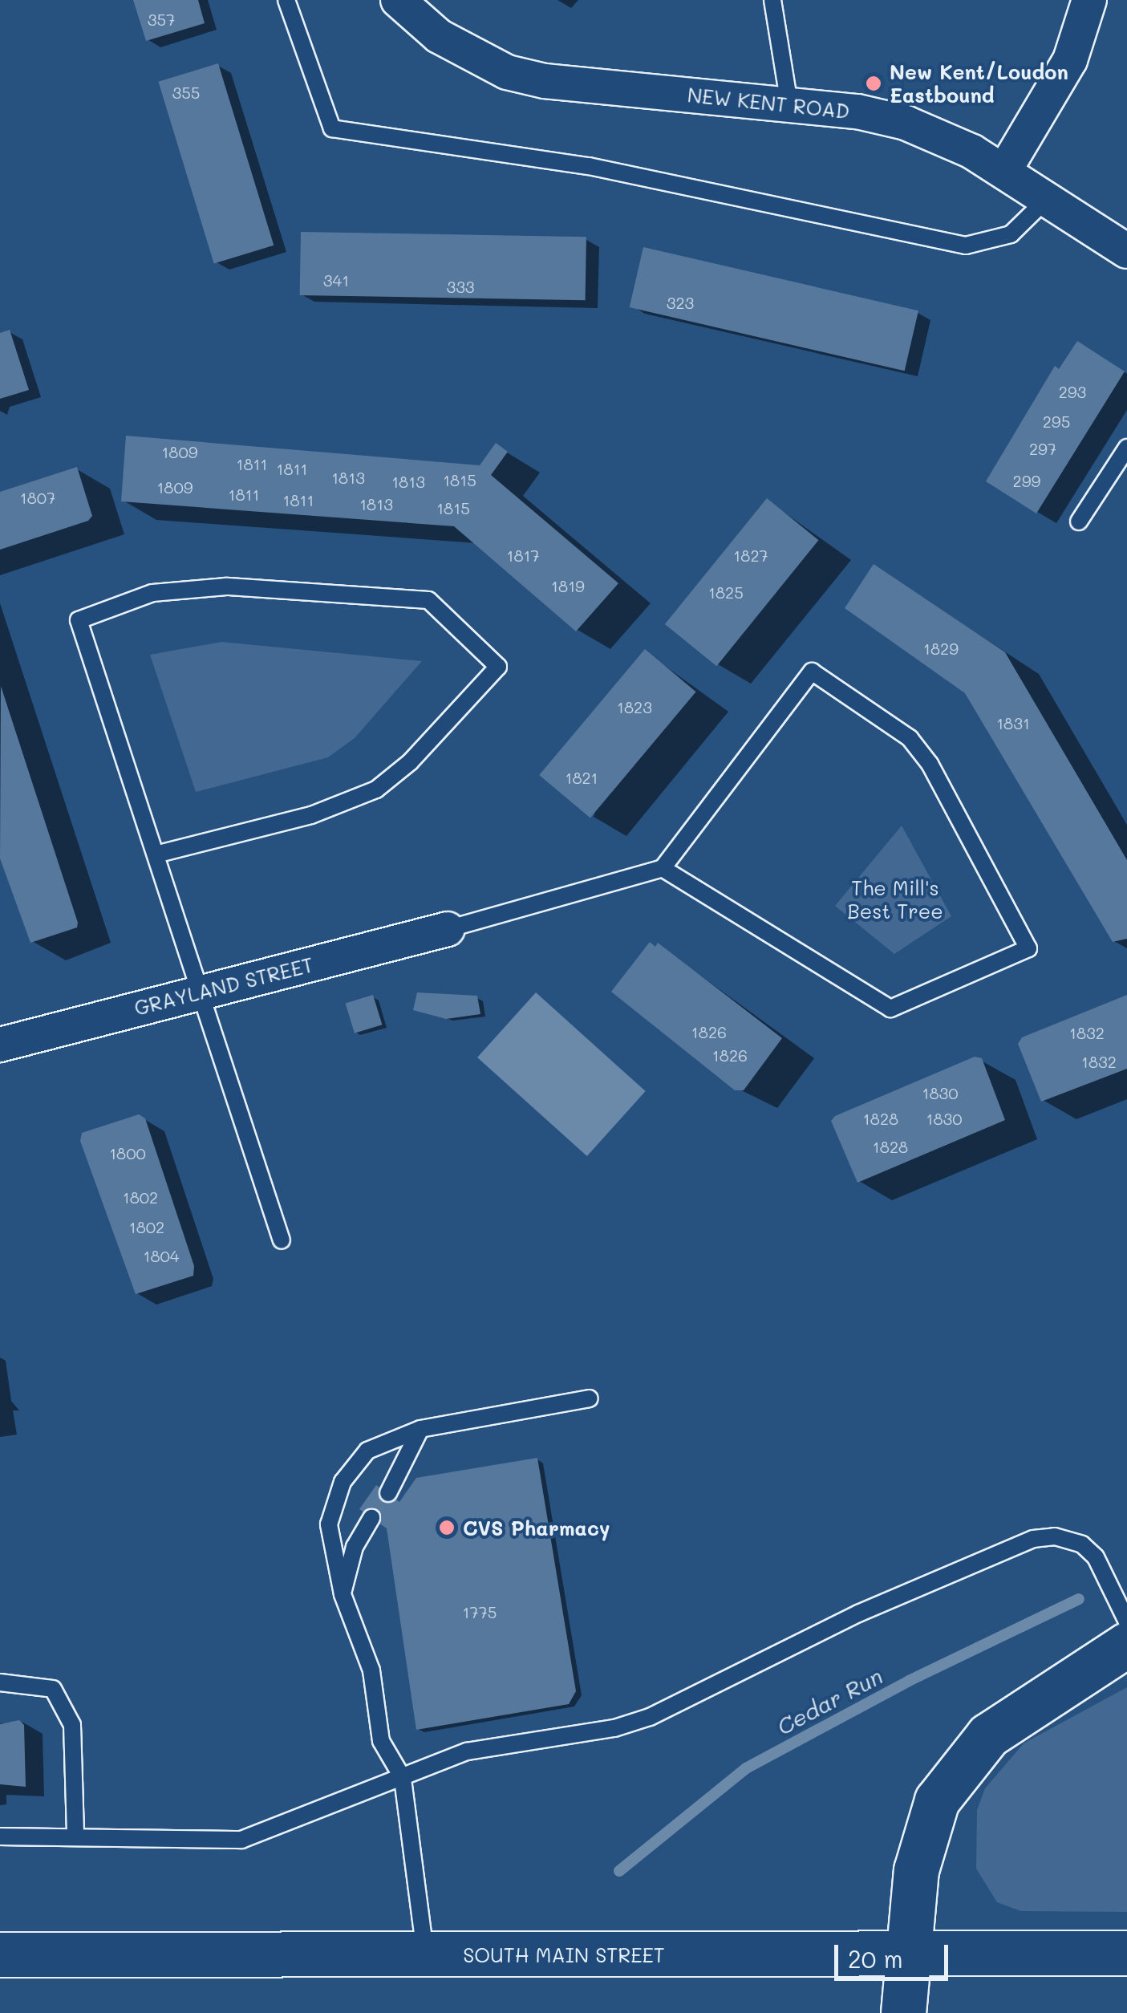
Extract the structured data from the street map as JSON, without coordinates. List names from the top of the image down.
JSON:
{
  "streets": {
    "main road": ["SOUTH MAIN STREET"],
    "street": ["NEW KENT ROAD", "GRAYLAND STREET"]
  },
  "water": ["Cedar Run"],
  "parks": ["The Mill's Best Tree"],
  "places": ["New Kent/Loudon Eastbound", "CVS Pharmacy"],
  "house_numbers": [
    "357",
    "355",
    "341",
    "333",
    "323",
    "293",
    "295",
    "297",
    "1809",
    "1811",
    "1811",
    "1813",
    "1815",
    "299",
    "1813",
    "1809",
    "1811",
    "1807",
    "1811",
    "1813",
    "1815",
    "1817",
    "1827",
    "1819",
    "1825",
    "1829",
    "1823",
    "1831",
    "1821",
    "1826",
    "1832",
    "1826",
    "1832",
    "1830",
    "1828",
    "1830",
    "1828",
    "1800",
    "1802",
    "1802",
    "1804",
    "1775"
  ],
  "scale_bar": "20 m"
}
